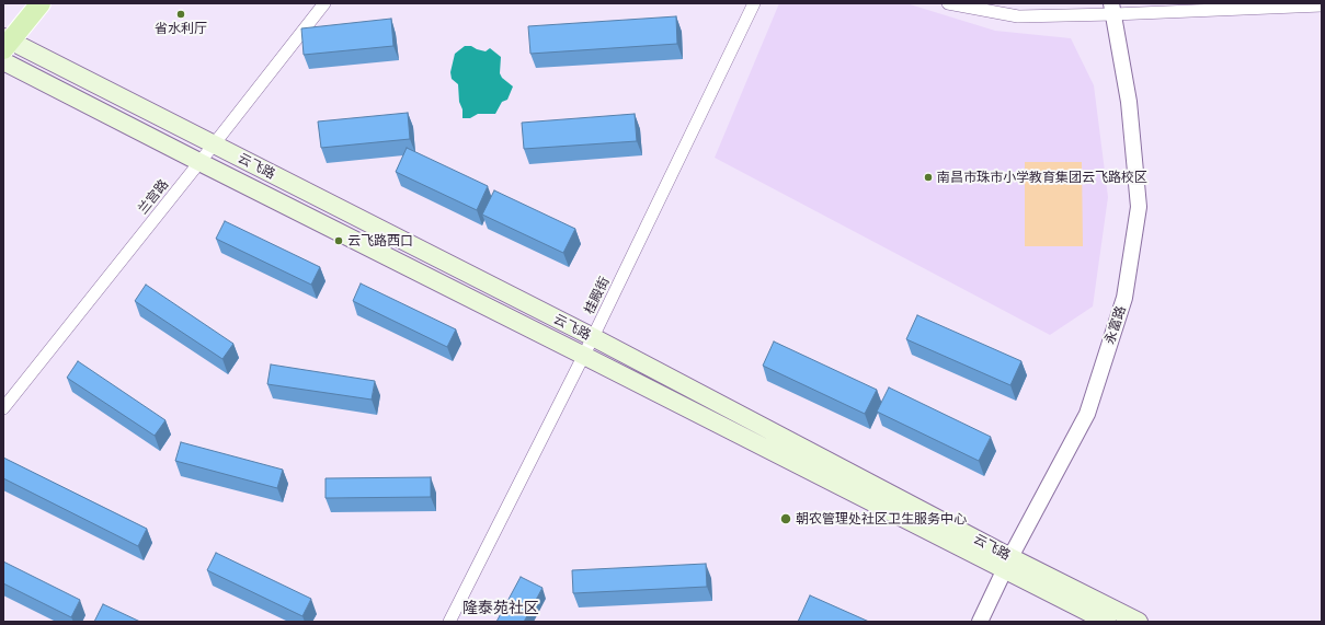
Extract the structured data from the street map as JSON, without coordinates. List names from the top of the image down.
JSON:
{
  "streets": {
    "main road": ["云飞路"],
    "street": ["兰宫路", "桂殿街", "永富路"]
  },
  "crossings": [
    ["云飞路", "兰宫路"],
    ["云飞路", "桂殿街"],
    ["云飞路", "永富路"]
  ],
  "districts": ["隆泰苑社区"],
  "places": [
    "省水利厅",
    "南昌市珠市小学教育集团云飞路校区",
    "云飞路西口",
    "朝农管理处社区卫生服务中心"
  ]
}
